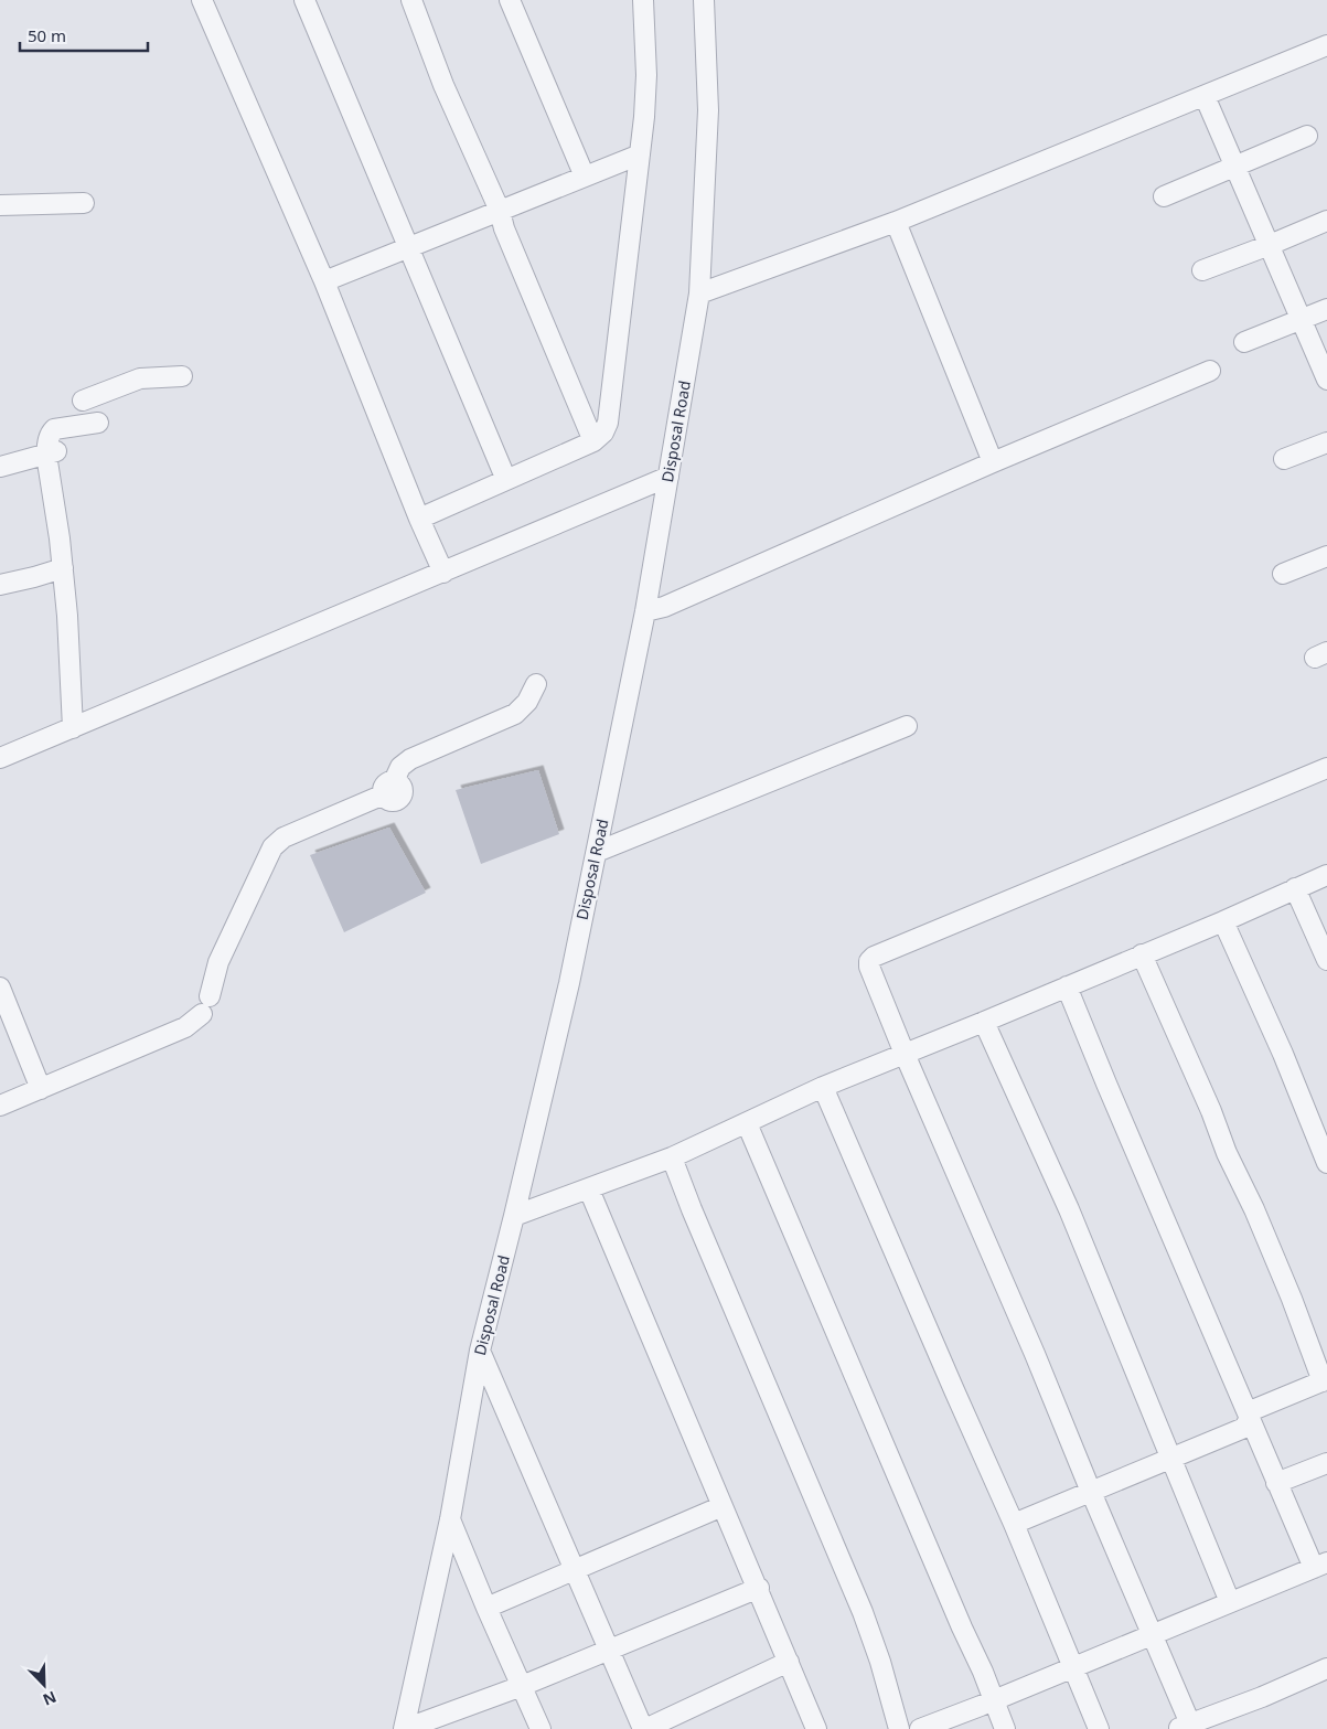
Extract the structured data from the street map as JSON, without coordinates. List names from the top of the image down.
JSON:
{
  "streets": {
    "street": ["Disposal Road"]
  },
  "scale_bar": "50 m",
  "north": "bottom right"
}
